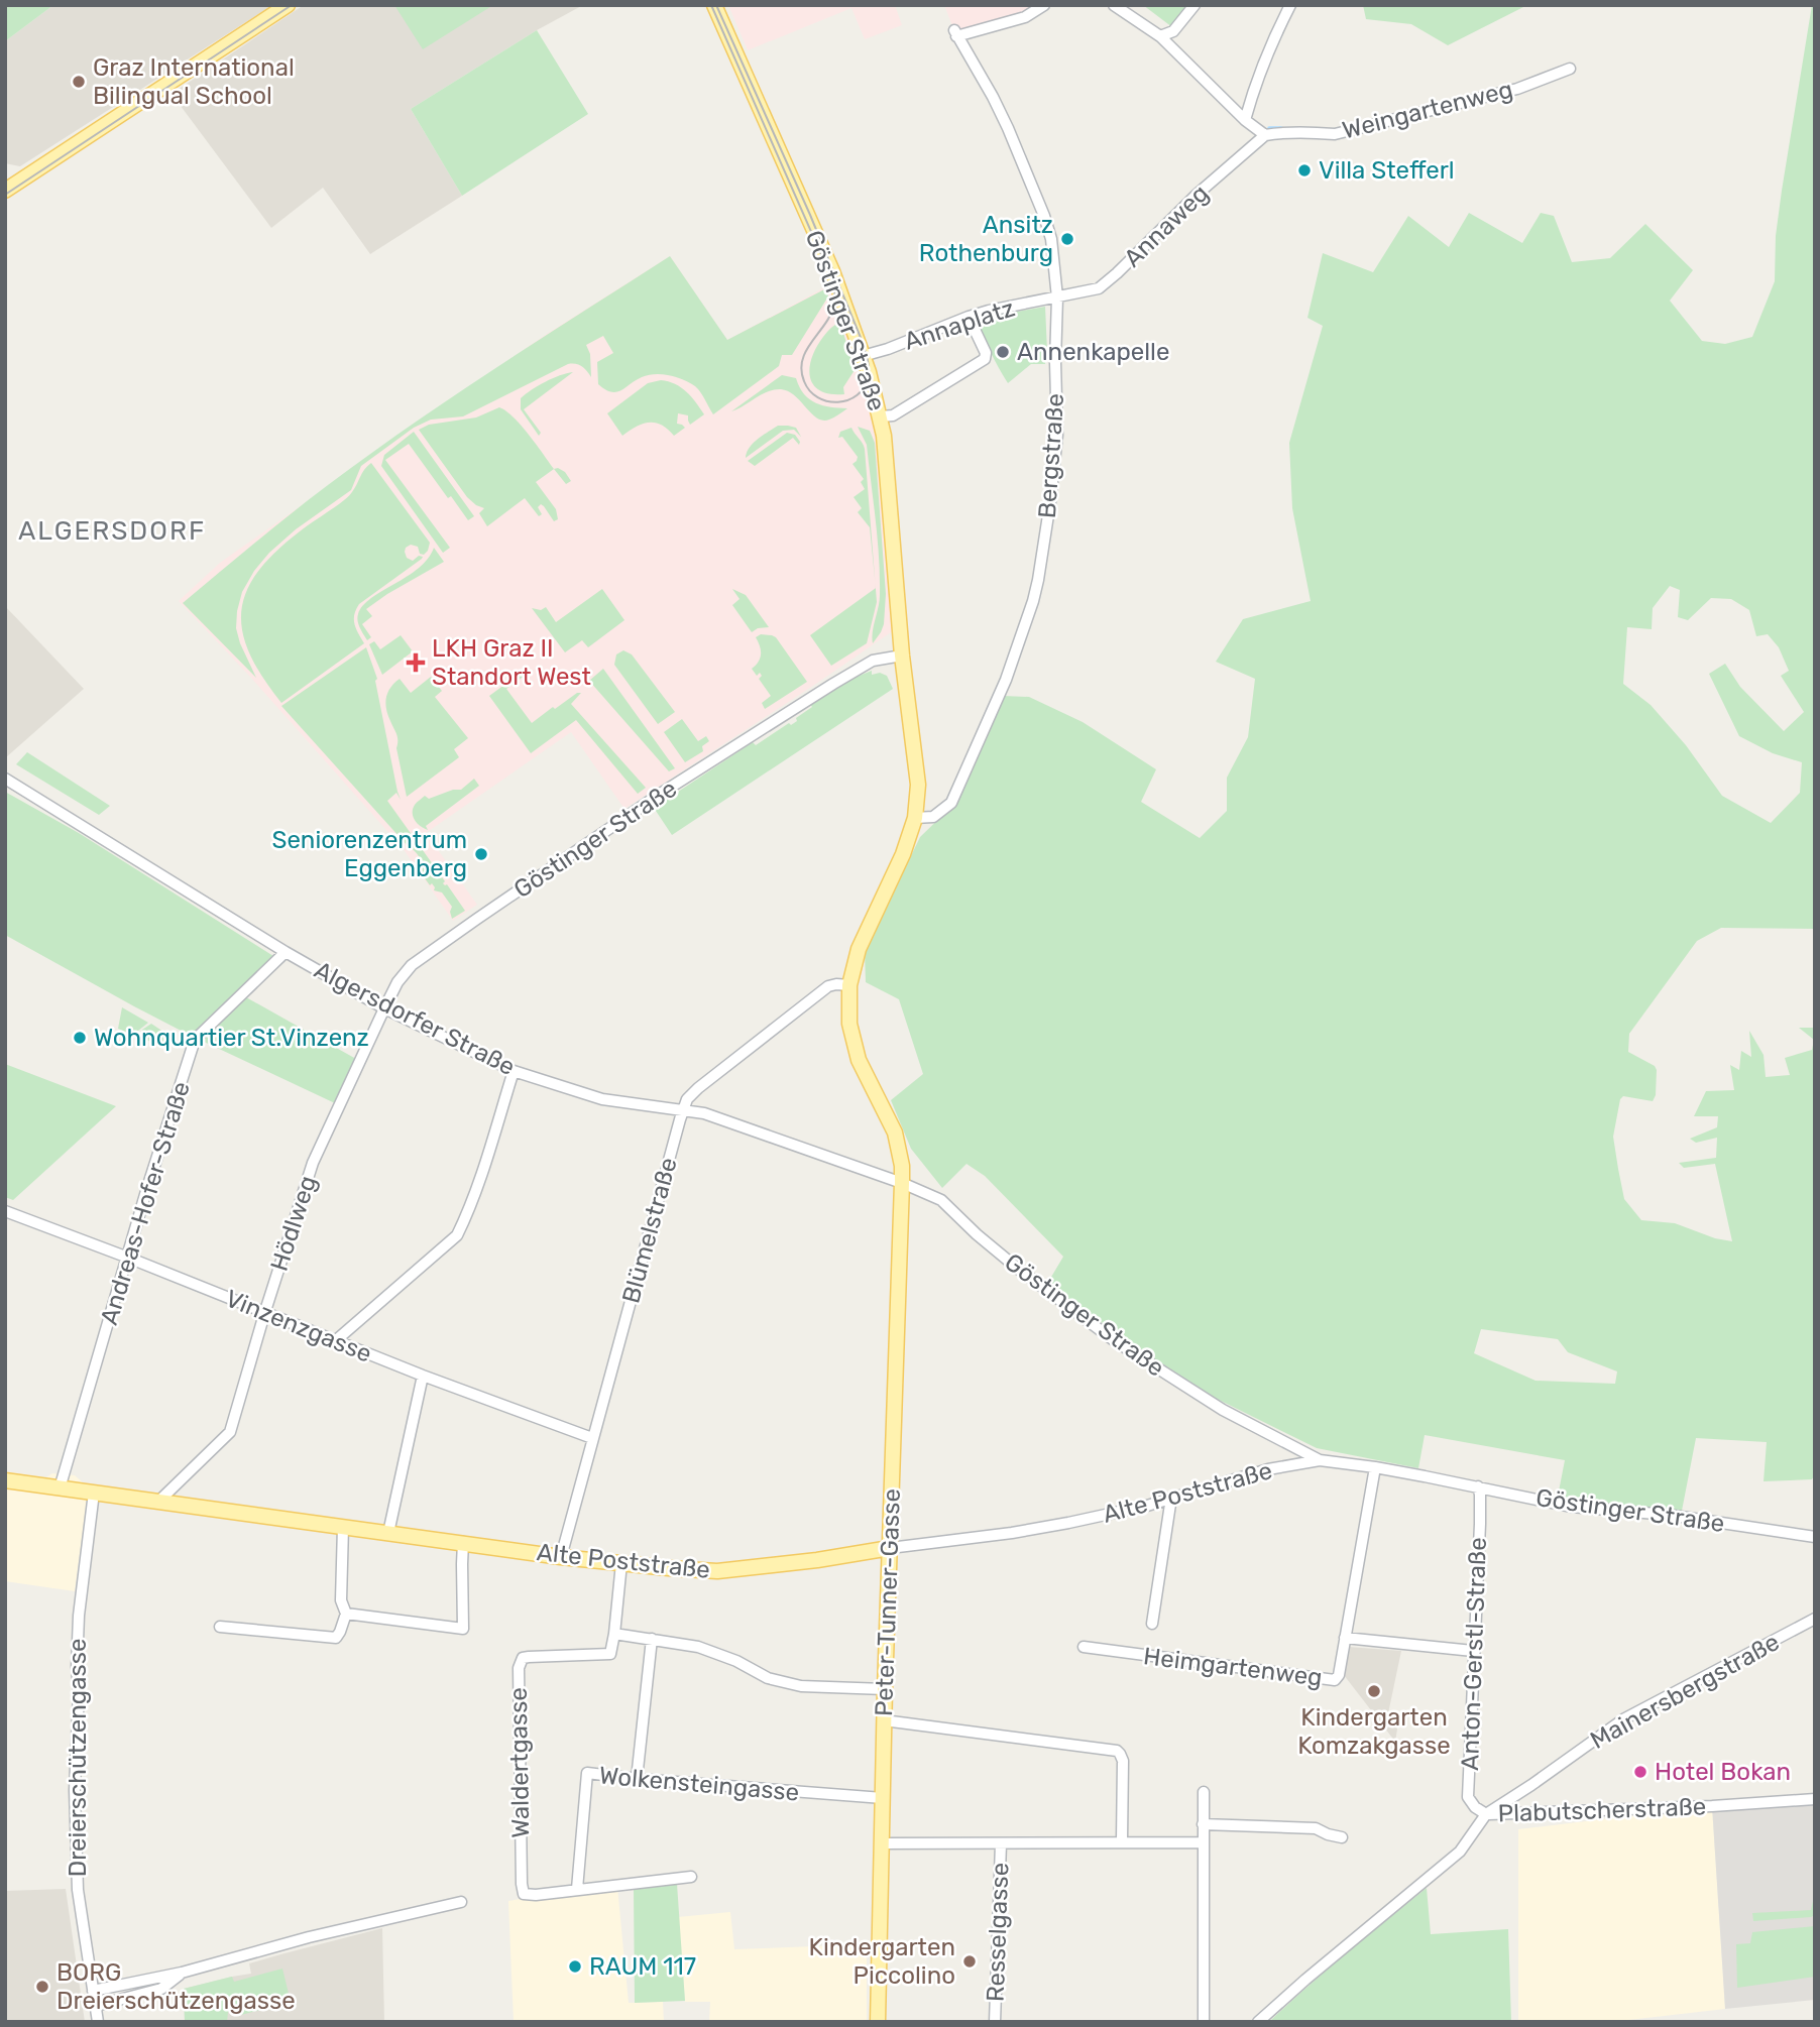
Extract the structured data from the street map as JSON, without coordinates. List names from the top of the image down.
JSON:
{
  "streets": {
    "main road": ["Göstinger Straße", "Alte Poststraße", "Peter-Tunner-Gasse"],
    "street": [
      "Weingartenweg",
      "Annaweg",
      "Annaplatz",
      "Bergstraße",
      "Algersdorfer Straße",
      "Andreas-Hofer-Straße",
      "Hödlweg",
      "Blümelstraße",
      "Vinzenzgasse",
      "Anton-Gerstl-Straße",
      "Heimgartenweg",
      "Mainersbergstraße",
      "Dreierschützengasse",
      "Waldertgasse",
      "Wolkensteingasse",
      "Plabutscherstraße",
      "Resselgasse"
    ]
  },
  "crossings": [
    ["Weingartenweg", "Annaweg"],
    ["Annaweg", "Annaplatz"],
    ["Annaweg", "Bergstraße"],
    ["Göstinger Straße", "Annaplatz"],
    ["Göstinger Straße", "Bergstraße"],
    ["Göstinger Straße", "Algersdorfer Straße"],
    ["Göstinger Straße", "Hödlweg"],
    ["Göstinger Straße", "Blümelstraße"],
    ["Göstinger Straße", "Alte Poststraße"],
    ["Göstinger Straße", "Peter-Tunner-Gasse"],
    ["Göstinger Straße", "Anton-Gerstl-Straße"],
    ["Göstinger Straße", "Heimgartenweg"],
    ["Annaplatz", "Bergstraße"],
    ["Algersdorfer Straße", "Andreas-Hofer-Straße"],
    ["Algersdorfer Straße", "Hödlweg"],
    ["Algersdorfer Straße", "Blümelstraße"],
    ["Algersdorfer Straße", "Peter-Tunner-Gasse"],
    ["Andreas-Hofer-Straße", "Vinzenzgasse"],
    ["Andreas-Hofer-Straße", "Alte Poststraße"],
    ["Hödlweg", "Vinzenzgasse"],
    ["Hödlweg", "Alte Poststraße"],
    ["Blümelstraße", "Vinzenzgasse"],
    ["Blümelstraße", "Alte Poststraße"],
    ["Alte Poststraße", "Peter-Tunner-Gasse"],
    ["Alte Poststraße", "Heimgartenweg"],
    ["Alte Poststraße", "Dreierschützengasse"],
    ["Peter-Tunner-Gasse", "Wolkensteingasse"],
    ["Anton-Gerstl-Straße", "Mainersbergstraße"],
    ["Anton-Gerstl-Straße", "Plabutscherstraße"],
    ["Mainersbergstraße", "Plabutscherstraße"],
    ["Waldertgasse", "Wolkensteingasse"]
  ],
  "districts": ["ALGERSDORF"],
  "places": {
    "other": [
      "Graz International Bilingual School",
      "Villa Stefferl",
      "Ansitz Rothenburg",
      "Annenkapelle",
      "Seniorenzentrum Eggenberg",
      "Wohnquartier St.Vinzenz",
      "Kindergarten Komzakgasse",
      "Hotel Bokan",
      "Kindergarten Piccolino",
      "RAUM 117",
      "BORG Dreierschützengasse"
    ],
    "health": ["LKH Graz II Standort West"]
  }
}
